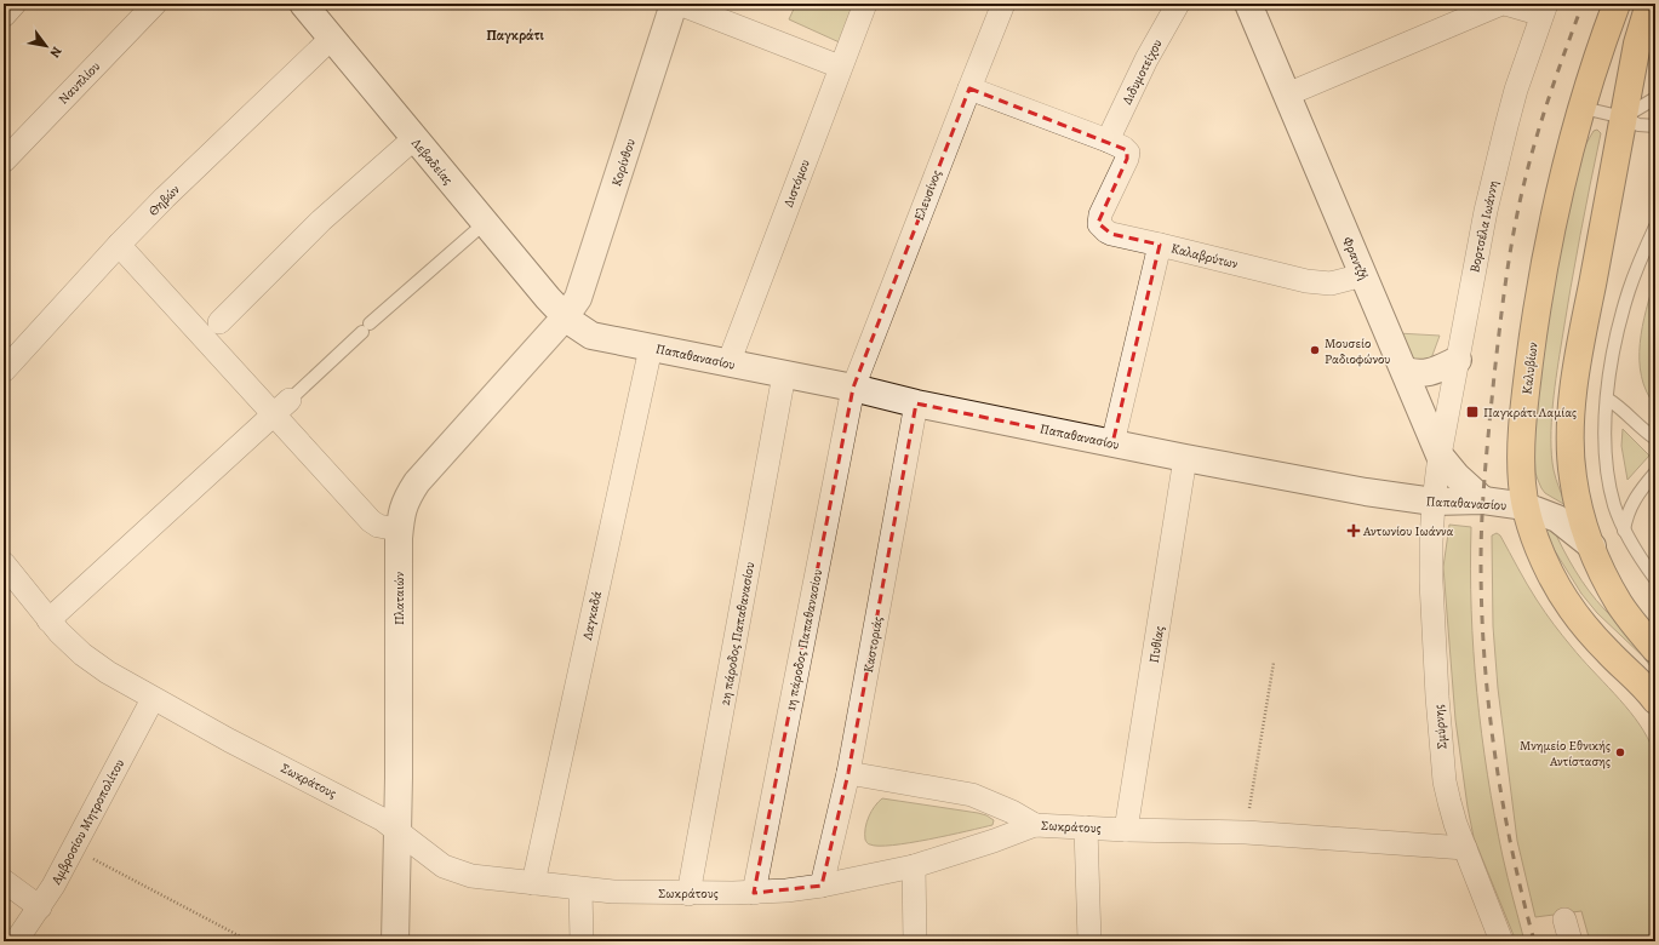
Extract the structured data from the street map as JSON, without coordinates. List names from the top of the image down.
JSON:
{
  "streets": {
    "main road": [
      "Λεβαδείας",
      "Κορίνθου",
      "Φραντζή",
      "Παπαθανασίου",
      "Καλυβίων",
      "Πλαταιών"
    ],
    "street": [
      "Διδυμοτείχου",
      "Ναυπλίου",
      "Διστόμου",
      "Ελευσίνος",
      "Θηβών",
      "Βορτσέλα Ιωάννη",
      "Καλαβρύτων",
      "Λαγκαδά",
      "2η πάροδος Παπαθανασίου",
      "1η πάροδος Παπαθανασίου",
      "Καστοριάς",
      "Πυθίας",
      "Σμύρνης",
      "Σωκράτους",
      "Αμβροσίου Μητροπολίτου"
    ]
  },
  "crossings": [
    ["Λεβαδείας", "Κορίνθου"],
    ["Λεβαδείας", "Θηβών"],
    ["Λεβαδείας", "Παπαθανασίου"],
    ["Λεβαδείας", "Πλαταιών"],
    ["Κορίνθου", "Παπαθανασίου"],
    ["Κορίνθου", "Πλαταιών"],
    ["Διστόμου", "Παπαθανασίου"],
    ["Ελευσίνος", "Παπαθανασίου"],
    ["Ελευσίνος", "1η πάροδος Παπαθανασίου"],
    ["Βορτσέλα Ιωάννη", "Φραντζή"],
    ["Βορτσέλα Ιωάννη", "Σμύρνης"],
    ["Καλαβρύτων", "Φραντζή"],
    ["Καλαβρύτων", "Παπαθανασίου"],
    ["Φραντζή", "Παπαθανασίου"],
    ["Φραντζή", "Σμύρνης"],
    ["Παπαθανασίου", "Καλυβίων"],
    ["Παπαθανασίου", "Πλαταιών"],
    ["Παπαθανασίου", "Λαγκαδά"],
    ["Παπαθανασίου", "2η πάροδος Παπαθανασίου"],
    ["Παπαθανασίου", "1η πάροδος Παπαθανασίου"],
    ["Παπαθανασίου", "Καστοριάς"],
    ["Παπαθανασίου", "Πυθίας"],
    ["Παπαθανασίου", "Σμύρνης"],
    ["Πλαταιών", "Σωκράτους"],
    ["Λαγκαδά", "Σωκράτους"],
    ["2η πάροδος Παπαθανασίου", "Σωκράτους"],
    ["1η πάροδος Παπαθανασίου", "Σωκράτους"],
    ["Καστοριάς", "Σωκράτους"],
    ["Πυθίας", "Σωκράτους"],
    ["Σμύρνης", "Σωκράτους"],
    ["Σωκράτους", "Αμβροσίου Μητροπολίτου"]
  ],
  "districts": ["Παγκράτι"],
  "places": {
    "other": ["Μουσείο Ραδιοφώνου", "Μνημείο Εθνικής Αντίστασης"],
    "transit": ["Παγκράτι Λαμίας"],
    "health": ["Αντωνίου Ιωάννα"]
  },
  "north": "bottom right"
}
